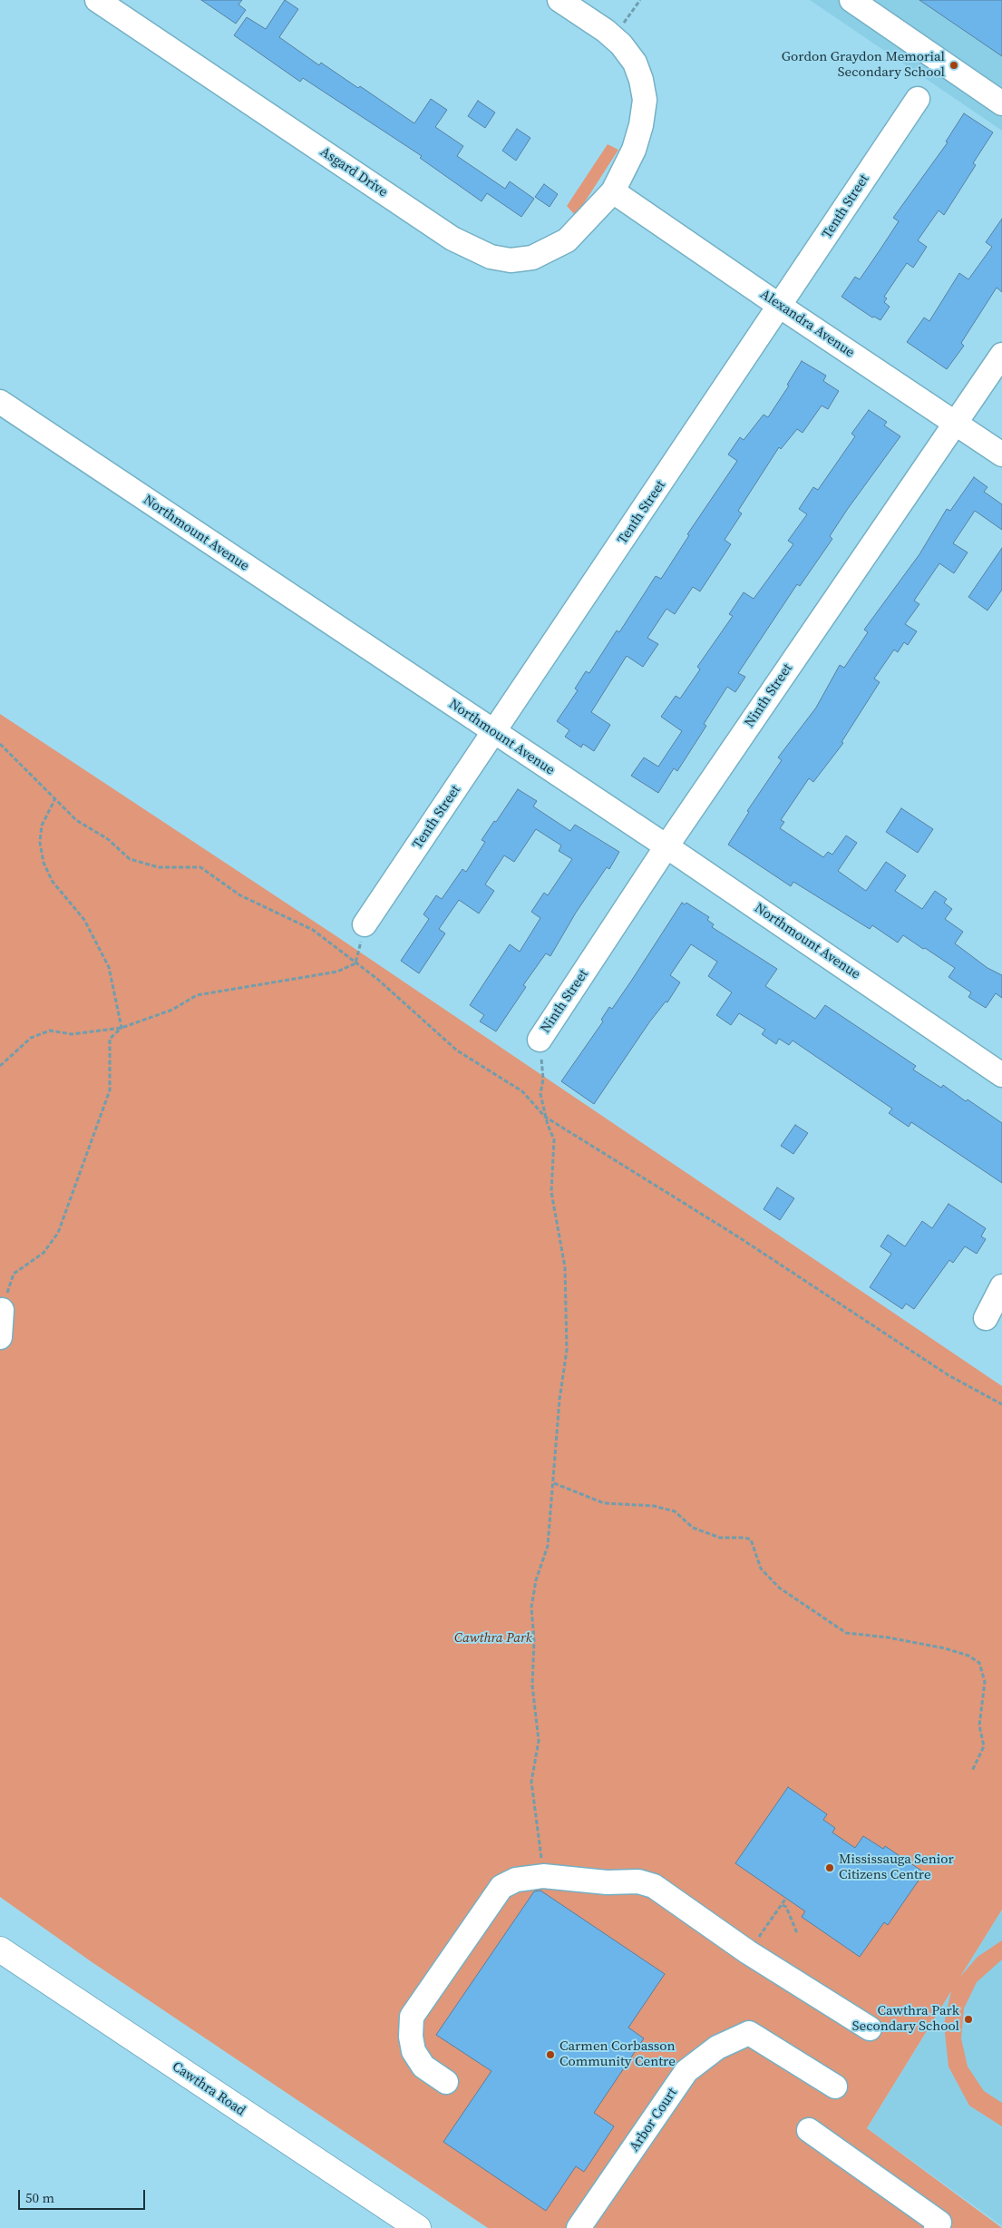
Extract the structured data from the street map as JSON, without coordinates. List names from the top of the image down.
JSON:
{
  "streets": {
    "main road": ["Cawthra Road"],
    "street": [
      "Asgard Drive",
      "Tenth Street",
      "Alexandra Avenue",
      "Northmount Avenue",
      "Ninth Street",
      "Arbor Court"
    ]
  },
  "crossings": [
    ["Asgard Drive", "Alexandra Avenue"],
    ["Tenth Street", "Alexandra Avenue"],
    ["Tenth Street", "Northmount Avenue"],
    ["Alexandra Avenue", "Ninth Street"],
    ["Northmount Avenue", "Ninth Street"]
  ],
  "parks": ["Cawthra Park"],
  "places": [
    "Gordon Graydon Memorial Secondary School",
    "Mississauga Senior Citizens Centre",
    "Cawthra Park Secondary School",
    "Carmen Corbasson Community Centre"
  ],
  "scale_bar": "50 m"
}
